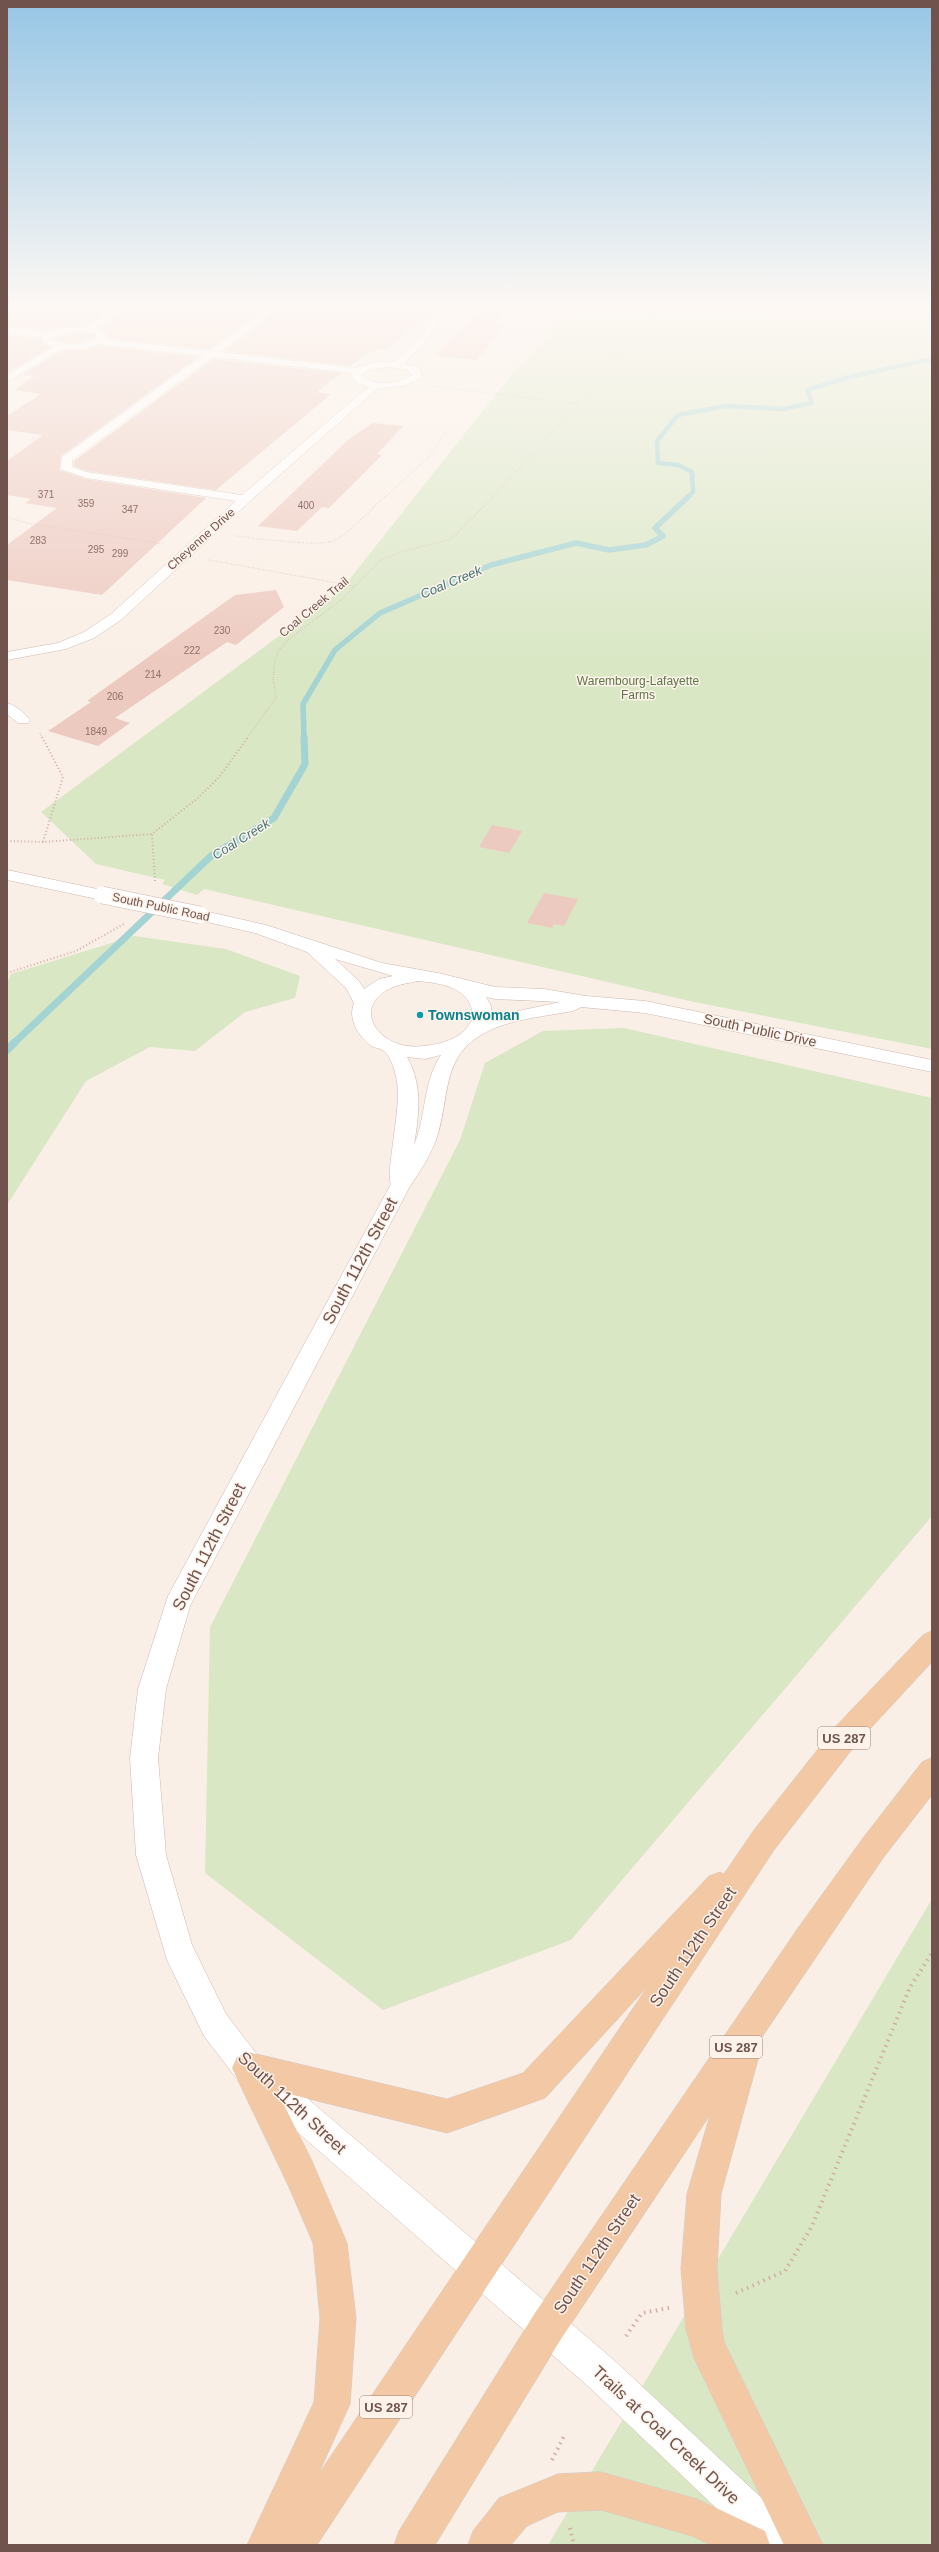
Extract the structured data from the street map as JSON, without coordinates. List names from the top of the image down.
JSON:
{
  "streets": {
    "main road": ["South 112th Street", "US 287"],
    "street": [
      "Cheyenne Drive",
      "South Public Road",
      "South Public Drive",
      "Trails at Coal Creek Drive"
    ],
    "path": ["Coal Creek Trail"]
  },
  "crossings": [
    ["South Public Road", "South 112th Street"],
    ["South 112th Street", "US 287"],
    ["South 112th Street", "Trails at Coal Creek Drive"],
    ["US 287", "Trails at Coal Creek Drive"]
  ],
  "water": ["Coal Creek"],
  "parks": ["Warembourg-Lafayette Farms"],
  "places": ["Townswoman"],
  "house_numbers": [
    "371",
    "359",
    "400",
    "347",
    "283",
    "295",
    "299",
    "230",
    "222",
    "214",
    "206",
    "1849"
  ]
}
